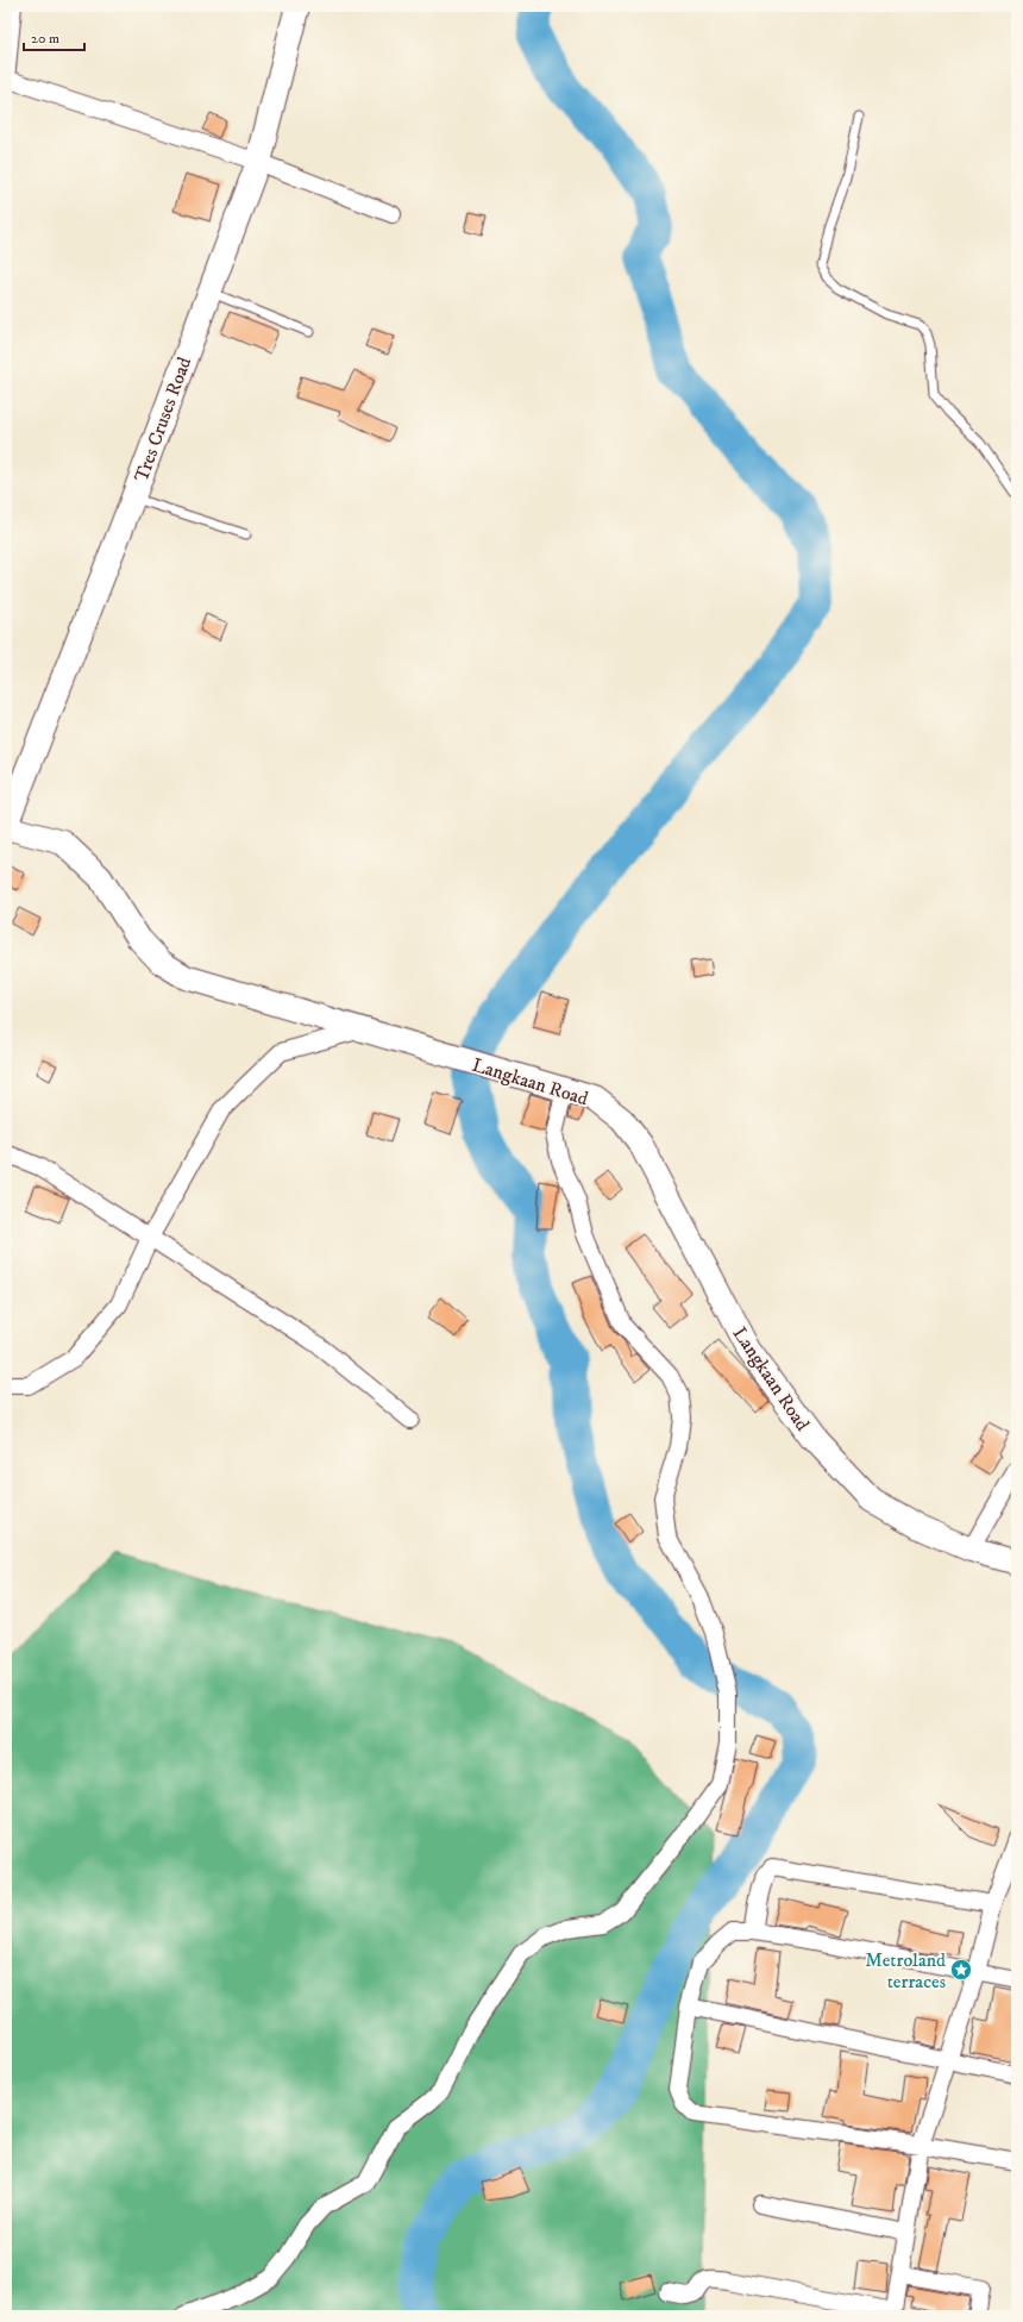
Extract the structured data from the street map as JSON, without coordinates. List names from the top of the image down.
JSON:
{
  "streets": {
    "street": ["Tres Cruses Road", "Langkaan Road"]
  },
  "crossings": [
    ["Tres Cruses Road", "Langkaan Road"]
  ],
  "places": {
    "place": ["Metroland terraces"]
  },
  "scale_bar": "20 m"
}
